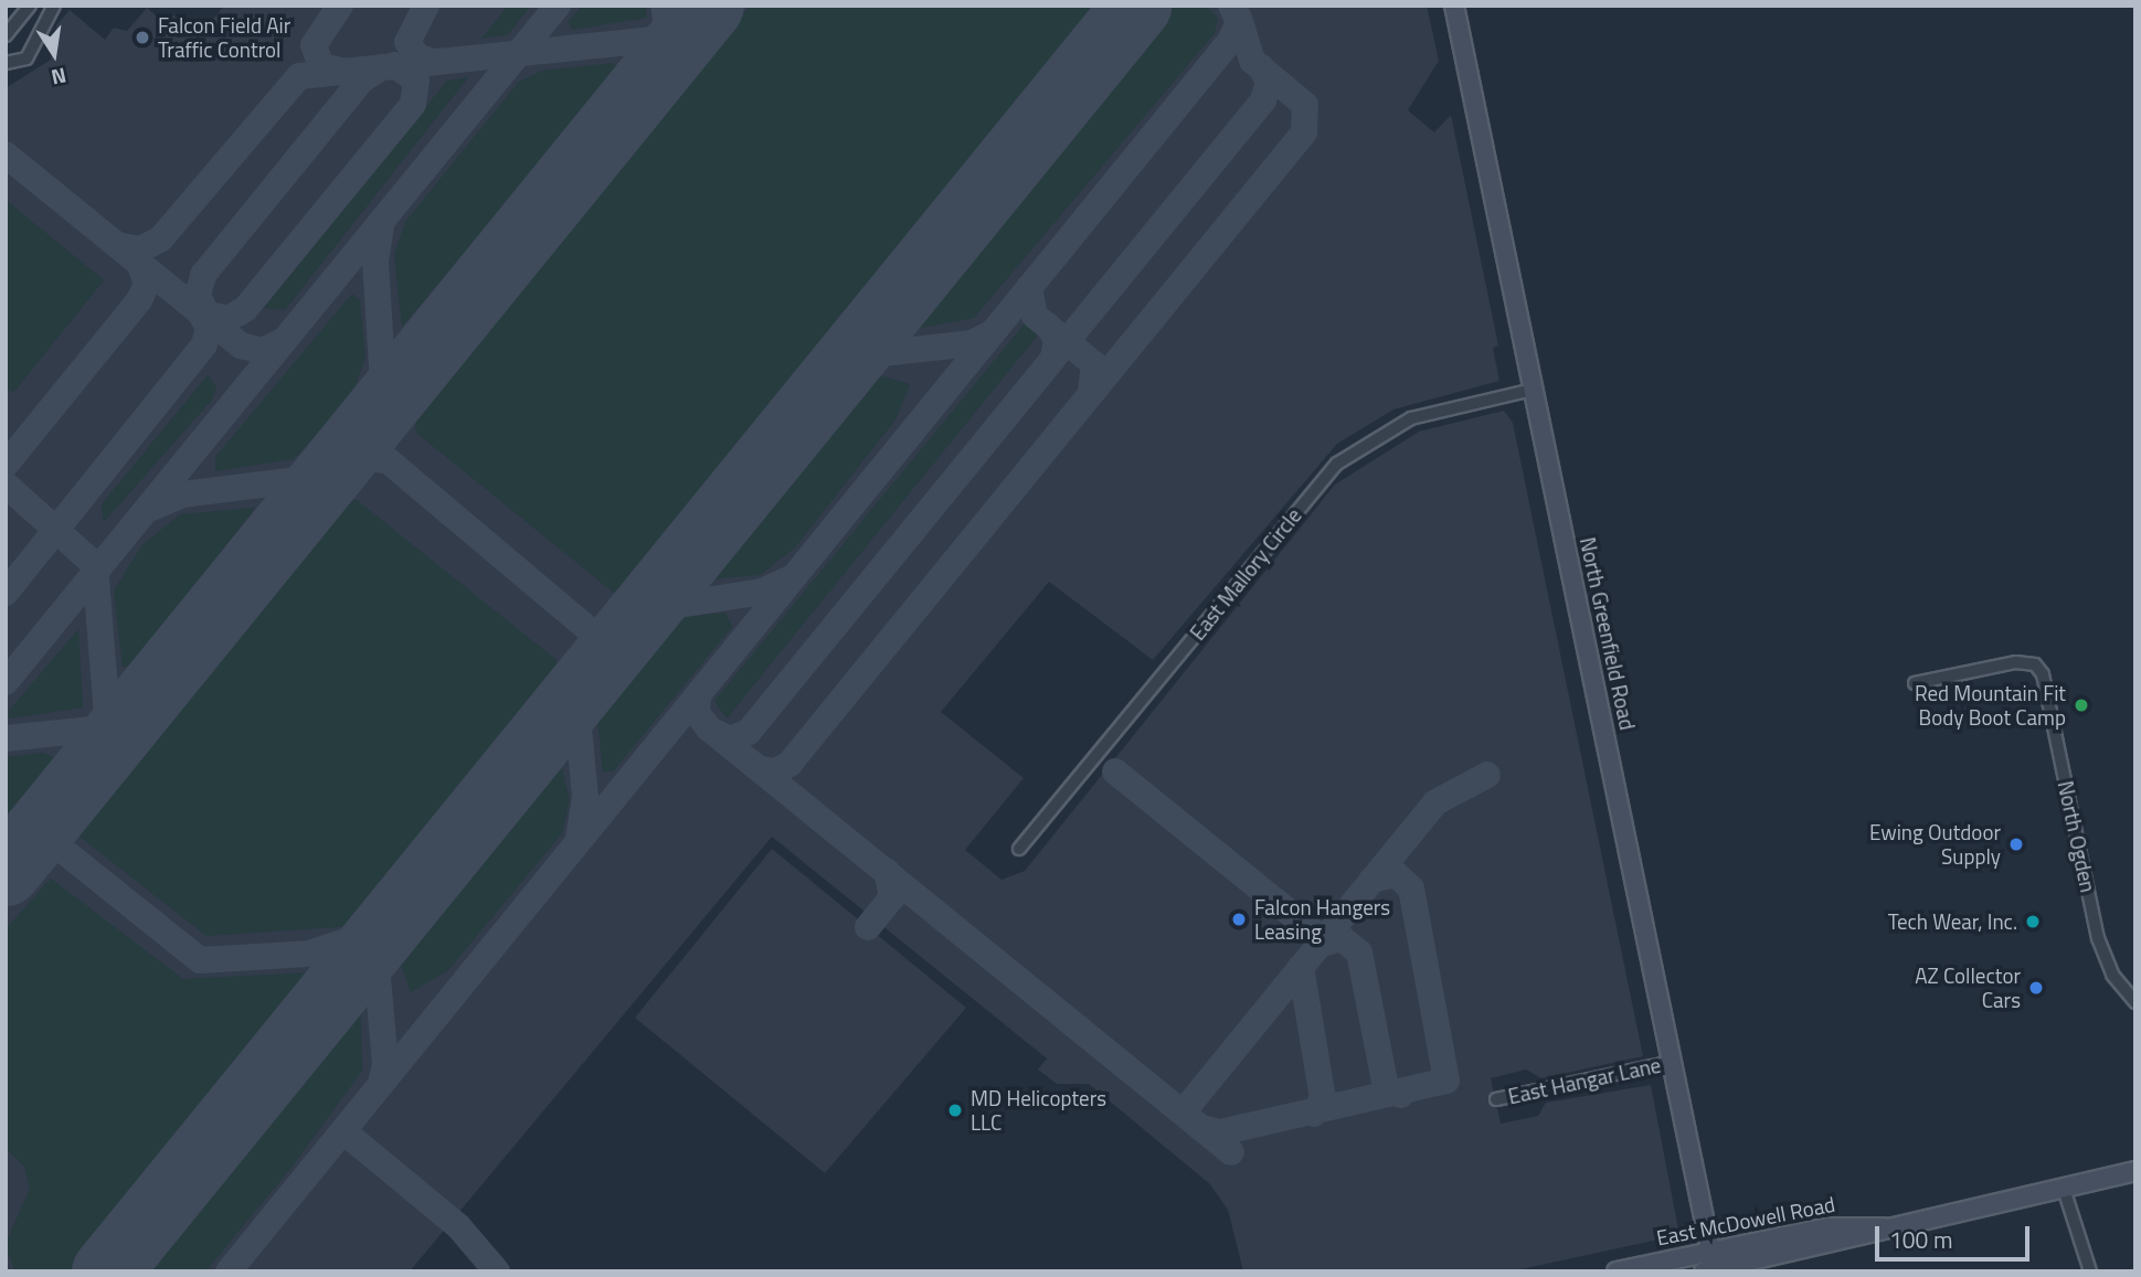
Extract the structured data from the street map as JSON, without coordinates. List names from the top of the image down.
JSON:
{
  "streets": {
    "main road": ["North Greenfield Road", "East McDowell Road"],
    "street": ["East Mallory Circle", "North Ogden", "East Hangar Lane"]
  },
  "crossings": [
    ["East Mallory Circle", "North Greenfield Road"],
    ["North Greenfield Road", "East Hangar Lane"],
    ["North Greenfield Road", "East McDowell Road"]
  ],
  "places": [
    "Falcon Field Air Traffic Control",
    "Red Mountain Fit Body Boot Camp",
    "Ewing Outdoor Supply",
    "Falcon Hangers Leasing",
    "Tech Wear, Inc.",
    "AZ Collector Cars",
    "MD Helicopters LLC"
  ],
  "scale_bar": "100 m",
  "north": "bottom"
}
